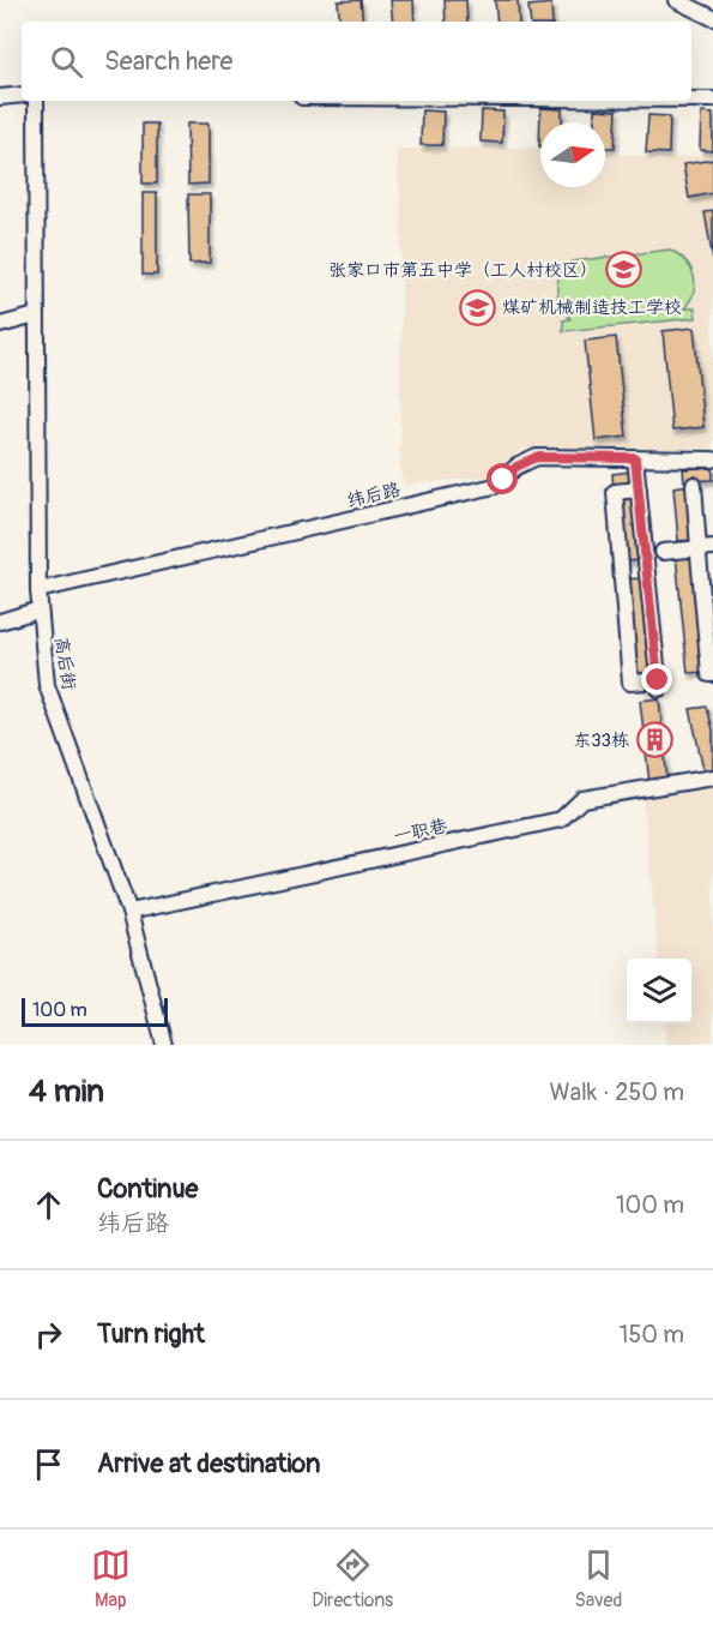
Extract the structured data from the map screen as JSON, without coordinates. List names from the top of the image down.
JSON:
{
  "streets": {
    "street": ["纬后路", "高后街", "一职巷"]
  },
  "crossings": [
    ["纬后路", "高后街"],
    ["高后街", "一职巷"]
  ],
  "places": {
    "school or university": ["张家口市第五中学（工人村校区）", "煤矿机械制造技工学校"],
    "building": ["东33栋"]
  },
  "scale_bar": "100 m",
  "north": "right",
  "page": {
    "search": "Search here",
    "scale": "100 m",
    "heading": ["4 min", "Walk · 250 m"],
    "list": [
      ["Continue", "纬后路", "100 m"],
      ["Turn right", "150 m"],
      "Arrive at destination"
    ],
    "nav": ["Map", "Directions", "Saved"]
  }
}
